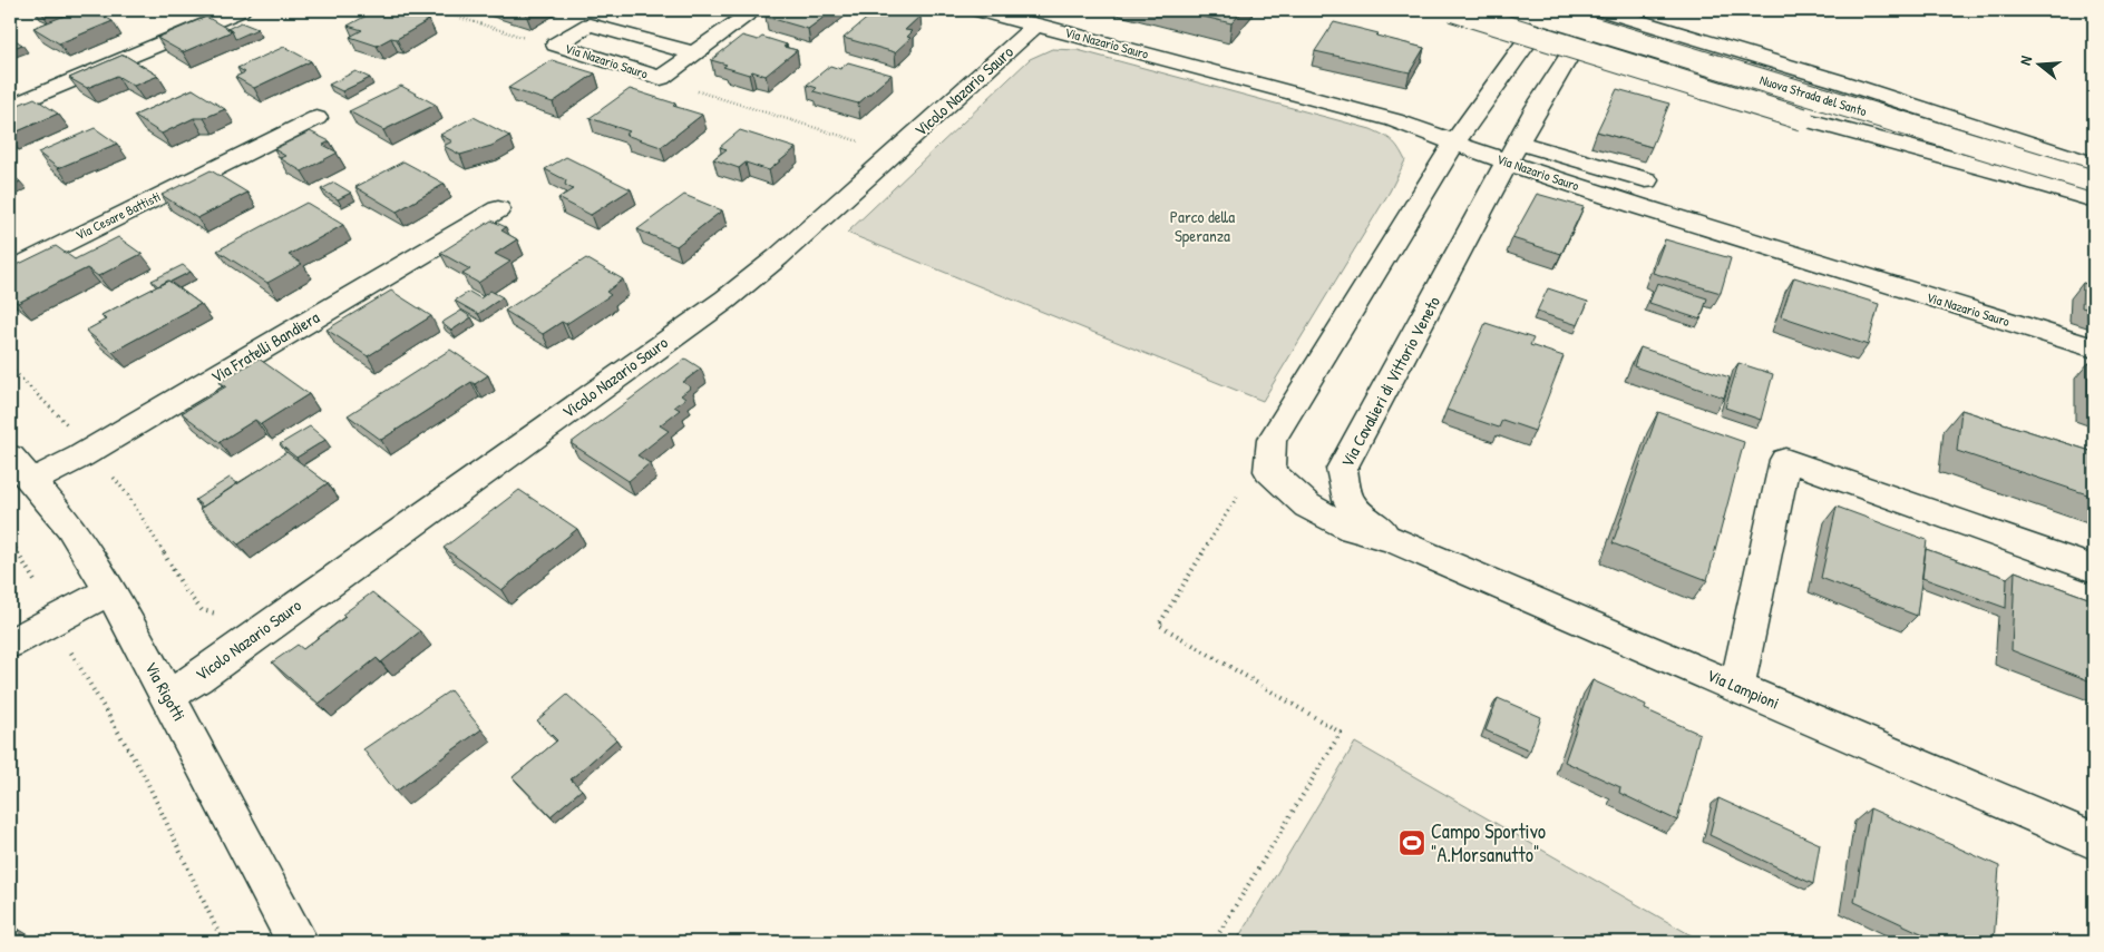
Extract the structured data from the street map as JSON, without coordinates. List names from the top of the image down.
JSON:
{
  "streets": {
    "main road": [
      "Via Nazario Sauro",
      "Vicolo Nazario Sauro",
      "Nuova Strada del Santo",
      "Via Cesare Battisti",
      "Via Fratelli Bandiera",
      "Via Cavalieri di Vittorio Veneto",
      "Via Lampioni",
      "Via Rigotti"
    ]
  },
  "crossings": [
    ["Via Nazario Sauro", "Vicolo Nazario Sauro"],
    ["Via Nazario Sauro", "Via Cavalieri di Vittorio Veneto"],
    ["Vicolo Nazario Sauro", "Via Rigotti"],
    ["Via Fratelli Bandiera", "Via Rigotti"],
    ["Via Cavalieri di Vittorio Veneto", "Via Lampioni"]
  ],
  "parks": ["Parco della Speranza"],
  "places": {
    "sports": ["Campo Sportivo \"A.Morsanutto\""]
  },
  "north": "left"
}
